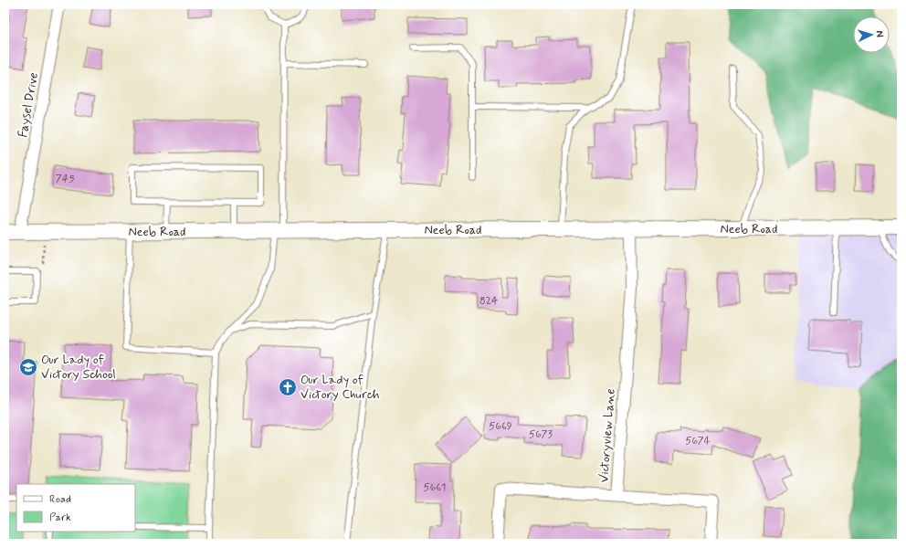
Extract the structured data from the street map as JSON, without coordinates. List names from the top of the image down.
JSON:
{
  "streets": {
    "street": ["Faysel Drive", "Neeb Road", "Victoryview Lane"]
  },
  "crossings": [
    ["Faysel Drive", "Neeb Road"],
    ["Neeb Road", "Victoryview Lane"]
  ],
  "places": {
    "school or university": ["Our Lady of Victory School"],
    "church": ["Our Lady of Victory Church"]
  },
  "house_numbers": [
    "745",
    "824",
    "5669",
    "5673",
    "5674",
    "5661"
  ],
  "legend": ["Road", "Park"],
  "north": "right"
}
